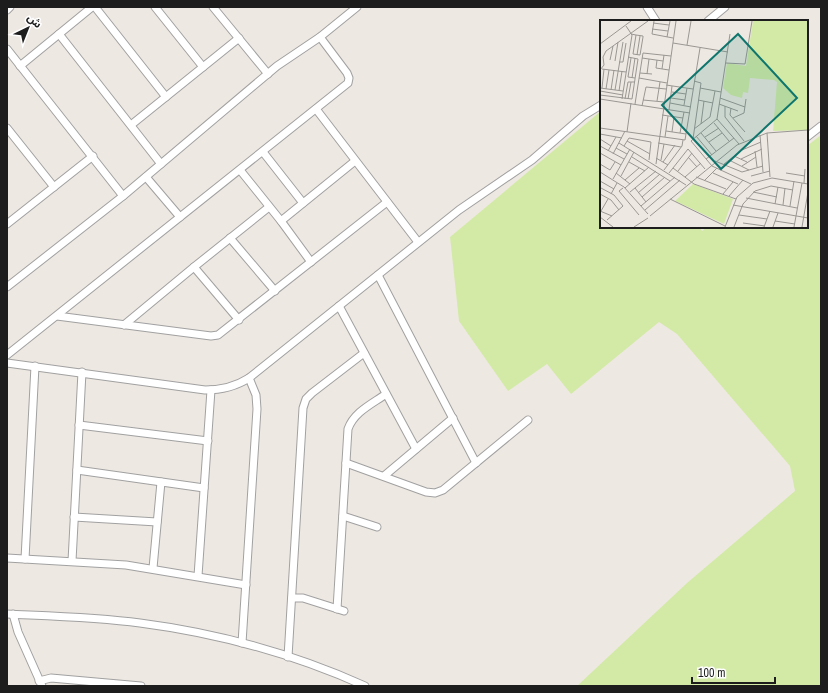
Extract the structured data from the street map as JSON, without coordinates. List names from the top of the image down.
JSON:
{
  "scale_bar": "100 m",
  "north": "top right"
}
